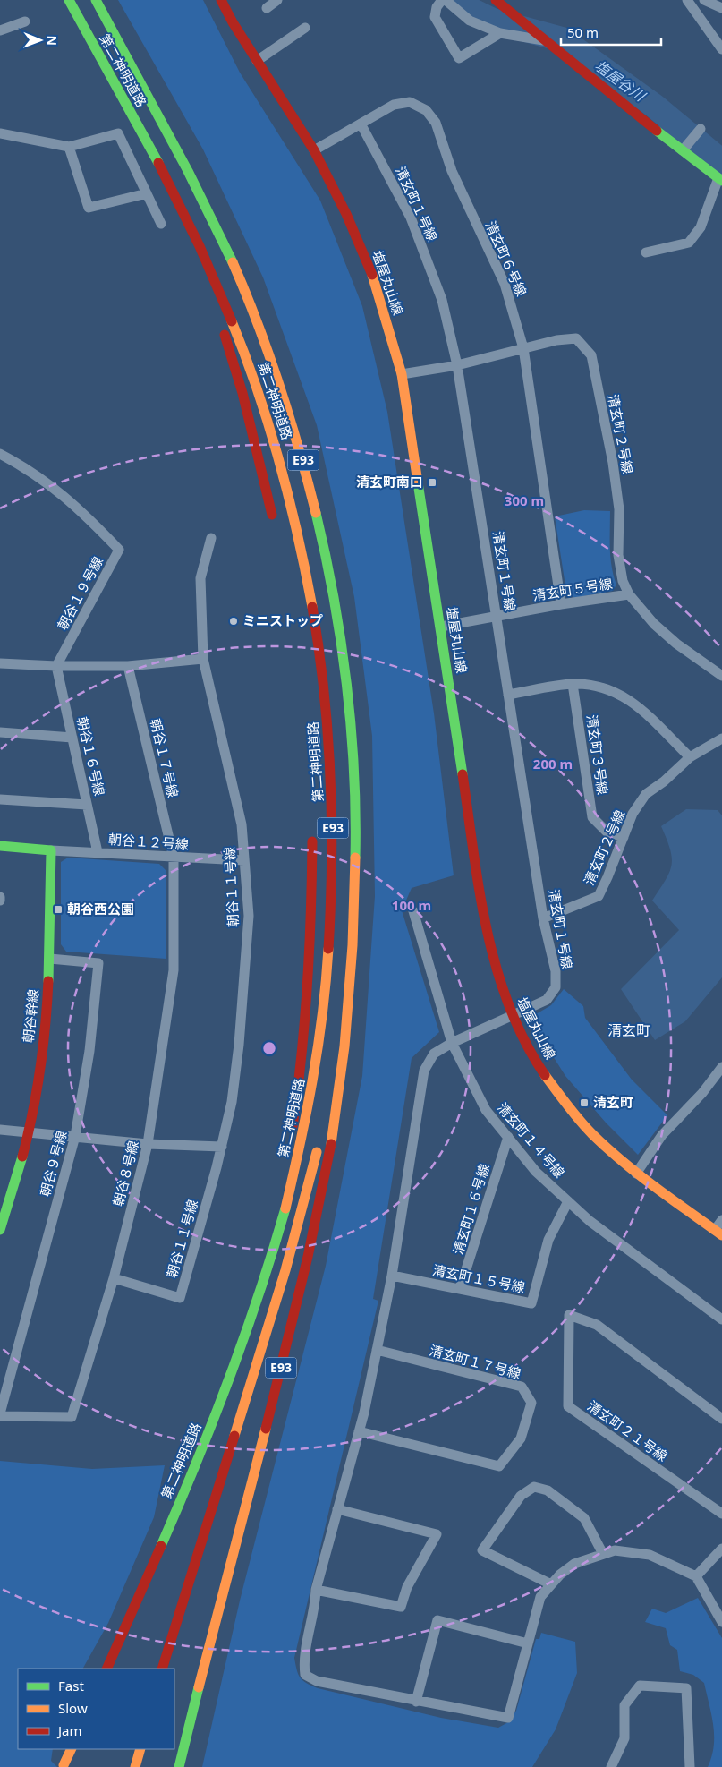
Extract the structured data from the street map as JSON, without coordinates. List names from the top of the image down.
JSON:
{
  "streets": {
    "main road": [
      "第二神明道路",
      "塩屋丸山線",
      "E93",
      "朝谷幹線"
    ],
    "street": [
      "清玄町１号線",
      "清玄町６号線",
      "清玄町２号線",
      "清玄町５号線",
      "朝谷１９号線",
      "清玄町３号線",
      "朝谷１６号線",
      "朝谷１７号線",
      "朝谷１２号線",
      "朝谷１１号線",
      "清玄町１４号線",
      "朝谷９号線",
      "朝谷８号線",
      "清玄町１６号線",
      "清玄町１５号線",
      "清玄町１７号線",
      "清玄町２１号線"
    ]
  },
  "crossings": [
    ["清玄町１号線", "清玄町６号線"],
    ["清玄町１号線", "塩屋丸山線"],
    ["清玄町１号線", "清玄町２号線"],
    ["清玄町１号線", "清玄町５号線"],
    ["清玄町１号線", "清玄町１４号線"],
    ["清玄町１号線", "清玄町１５号線"],
    ["清玄町１号線", "清玄町１７号線"],
    ["清玄町６号線", "塩屋丸山線"],
    ["清玄町６号線", "清玄町２号線"],
    ["清玄町６号線", "清玄町５号線"],
    ["塩屋丸山線", "清玄町２号線"],
    ["塩屋丸山線", "清玄町５号線"],
    ["清玄町２号線", "清玄町５号線"],
    ["清玄町２号線", "清玄町３号線"],
    ["朝谷１９号線", "朝谷１６号線"],
    ["朝谷１６号線", "朝谷１２号線"],
    ["朝谷１７号線", "朝谷１２号線"],
    ["朝谷１７号線", "朝谷８号線"],
    ["朝谷１２号線", "朝谷１１号線"],
    ["朝谷１２号線", "朝谷幹線"],
    ["朝谷１２号線", "朝谷８号線"],
    ["朝谷１１号線", "朝谷８号線"],
    ["朝谷幹線", "朝谷９号線"],
    ["清玄町１４号線", "清玄町１６号線"],
    ["清玄町１４号線", "清玄町１５号線"],
    ["朝谷９号線", "朝谷８号線"],
    ["清玄町１６号線", "清玄町１５号線"]
  ],
  "districts": ["清玄町"],
  "water": ["塩屋谷川"],
  "places": {
    "transit": ["清玄町南口", "朝谷西公園", "清玄町"],
    "other": ["ミニストップ"]
  },
  "legend": ["Fast", "Slow", "Jam"],
  "scale_bar": "50 m",
  "north": "right",
  "rings": ["300 m", "200 m", "100 m"]
}
